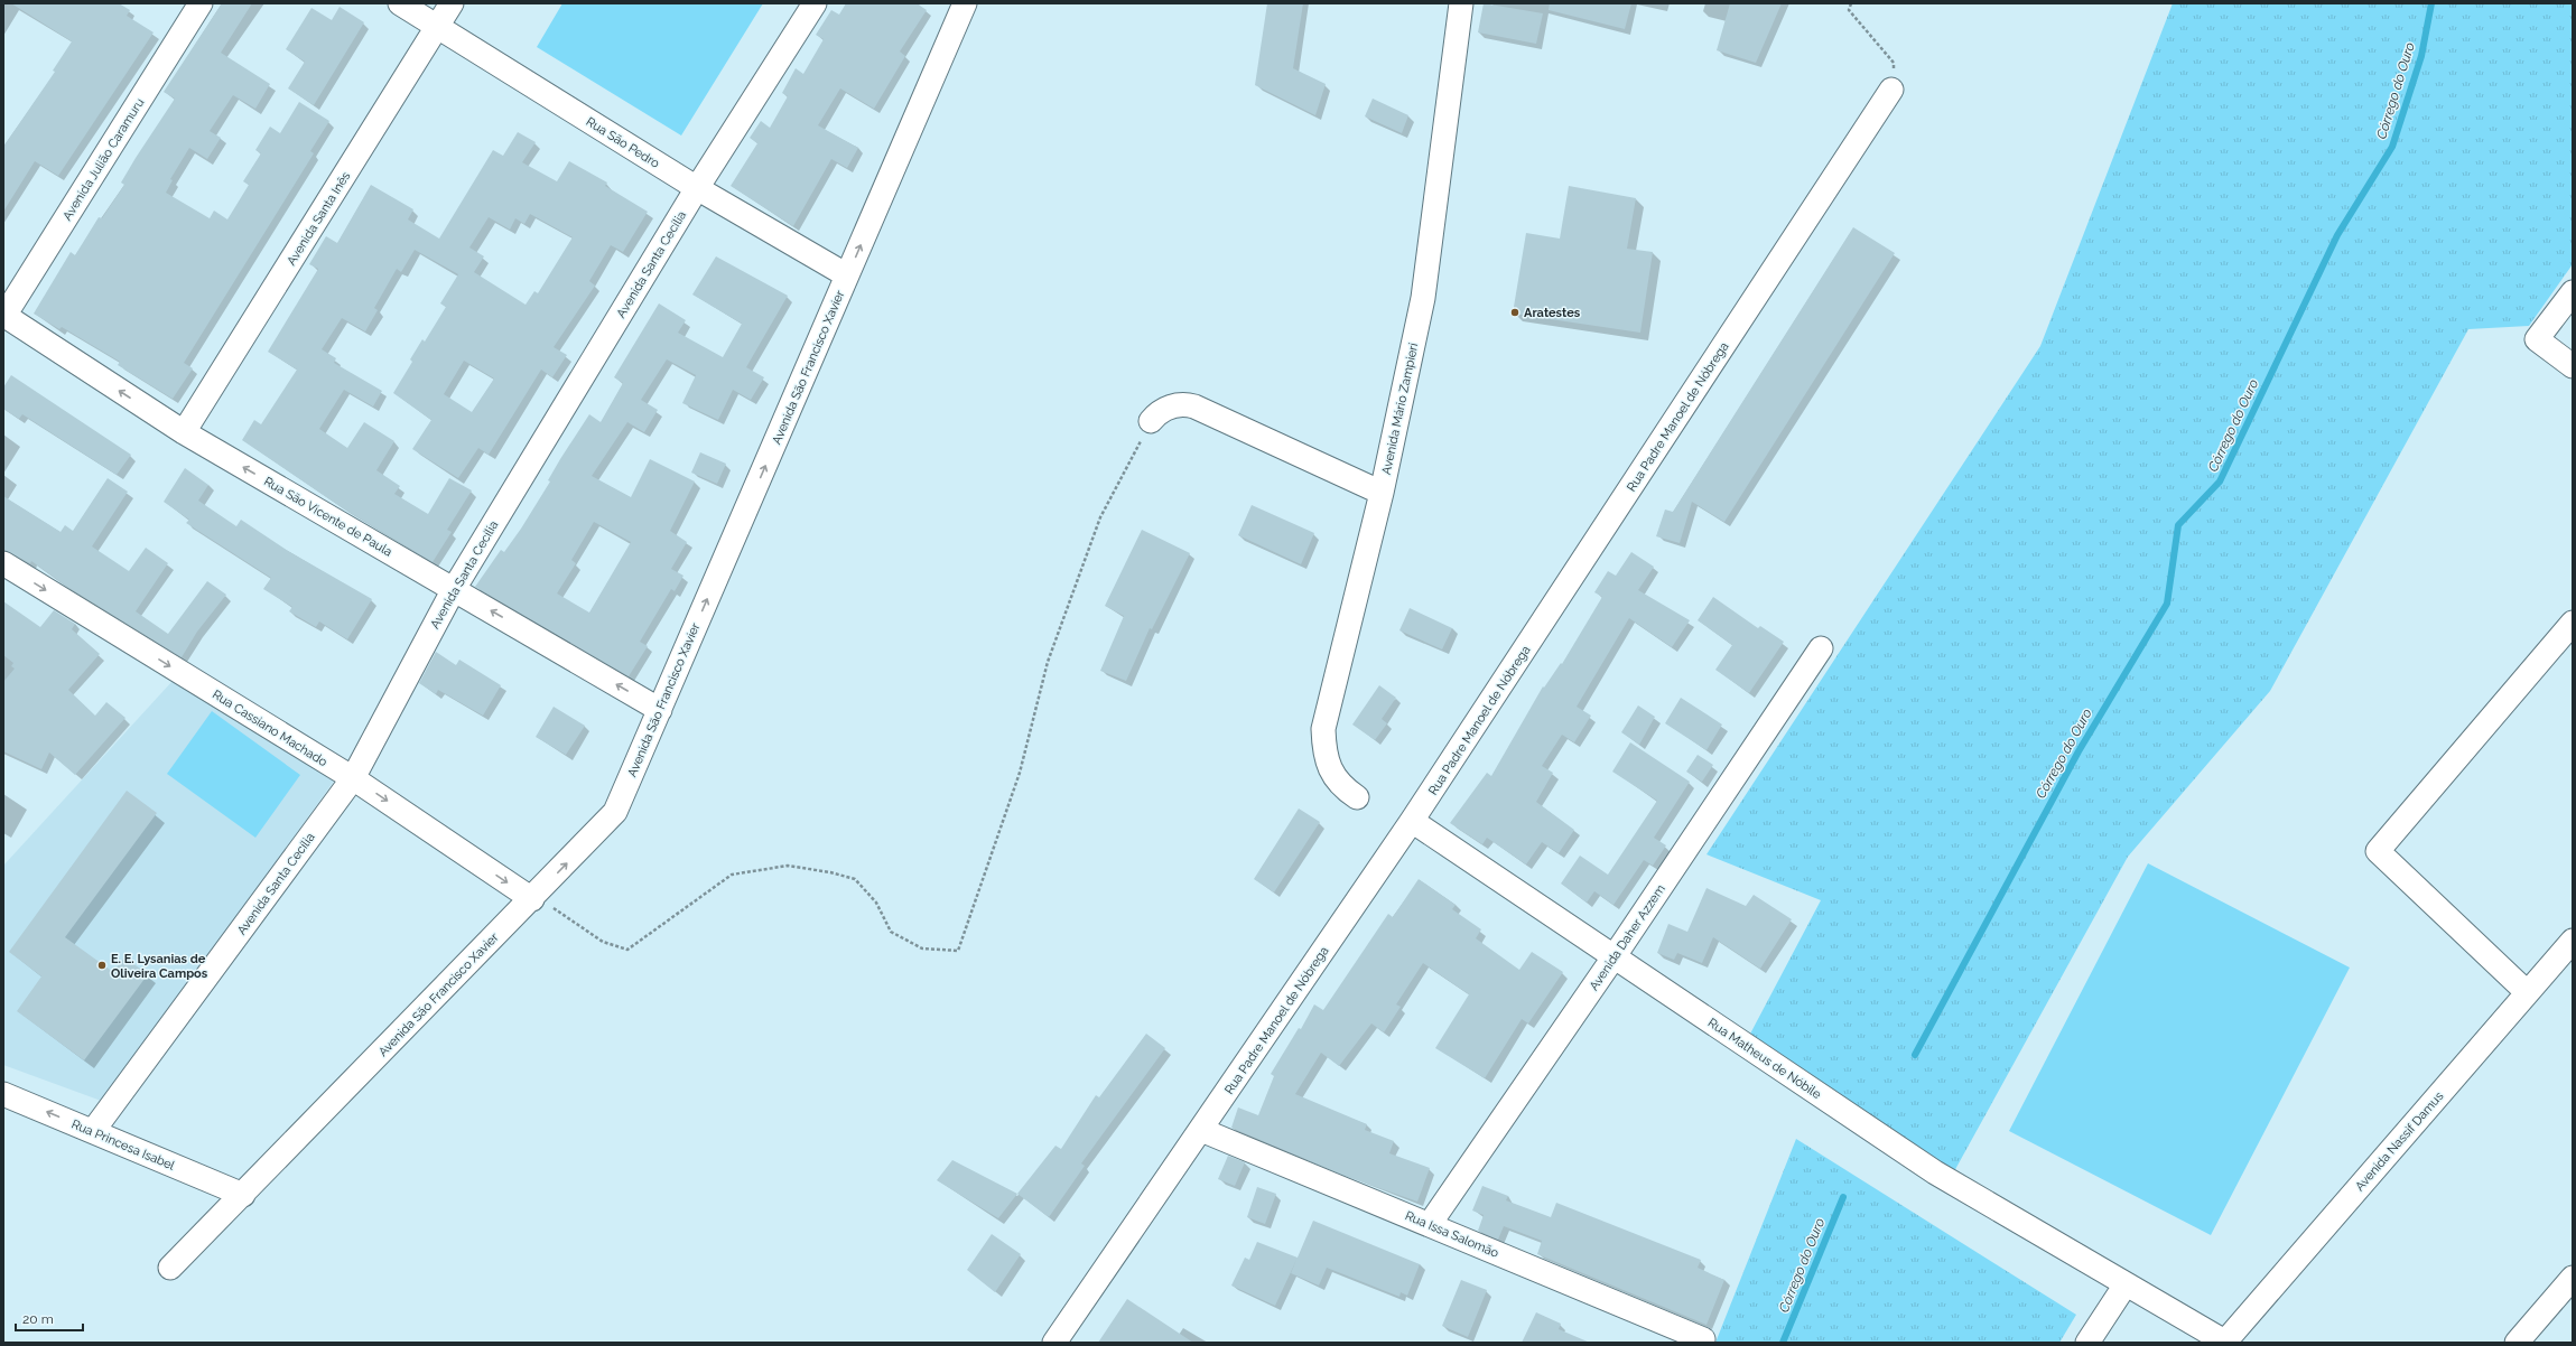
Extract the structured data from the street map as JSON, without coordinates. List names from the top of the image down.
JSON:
{
  "streets": {
    "street": [
      "Rua São Pedro",
      "Avenida Julião Caramuru",
      "Avenida Santa Inês",
      "Avenida Santa Cecília",
      "Avenida São Francisco Xavier",
      "Avenida Mário Zampieri",
      "Rua Padre Manoel de Nóbrega",
      "Rua São Vicente de Paula",
      "Rua Cassiano Machado",
      "Avenida Daher Azzem",
      "Rua Matheus de Nóbile",
      "Avenida Nassif Damus",
      "Rua Princesa Isabel",
      "Rua Issa Salomão"
    ]
  },
  "crossings": [
    ["Rua São Pedro", "Avenida Santa Inês"],
    ["Rua São Pedro", "Avenida Santa Cecília"],
    ["Rua São Pedro", "Avenida São Francisco Xavier"],
    ["Avenida Julião Caramuru", "Rua São Vicente de Paula"],
    ["Avenida Santa Inês", "Rua São Vicente de Paula"],
    ["Avenida Santa Cecília", "Rua São Vicente de Paula"],
    ["Avenida Santa Cecília", "Rua Cassiano Machado"],
    ["Avenida Santa Cecília", "Rua Princesa Isabel"],
    ["Avenida São Francisco Xavier", "Rua São Vicente de Paula"],
    ["Avenida São Francisco Xavier", "Rua Cassiano Machado"],
    ["Avenida São Francisco Xavier", "Rua Princesa Isabel"],
    ["Rua Padre Manoel de Nóbrega", "Rua Matheus de Nóbile"],
    ["Rua Padre Manoel de Nóbrega", "Rua Issa Salomão"],
    ["Avenida Daher Azzem", "Rua Matheus de Nóbile"],
    ["Avenida Daher Azzem", "Rua Issa Salomão"],
    ["Rua Matheus de Nóbile", "Avenida Nassif Damus"]
  ],
  "one_way": [
    "Avenida São Francisco Xavier",
    "Rua São Vicente de Paula",
    "Rua Cassiano Machado",
    "Rua Princesa Isabel"
  ],
  "water": ["Córrego do Ouro"],
  "places": ["Aratestes", "E. E. Lysanias de Oliveira Campos"],
  "scale_bar": "20 m"
}
